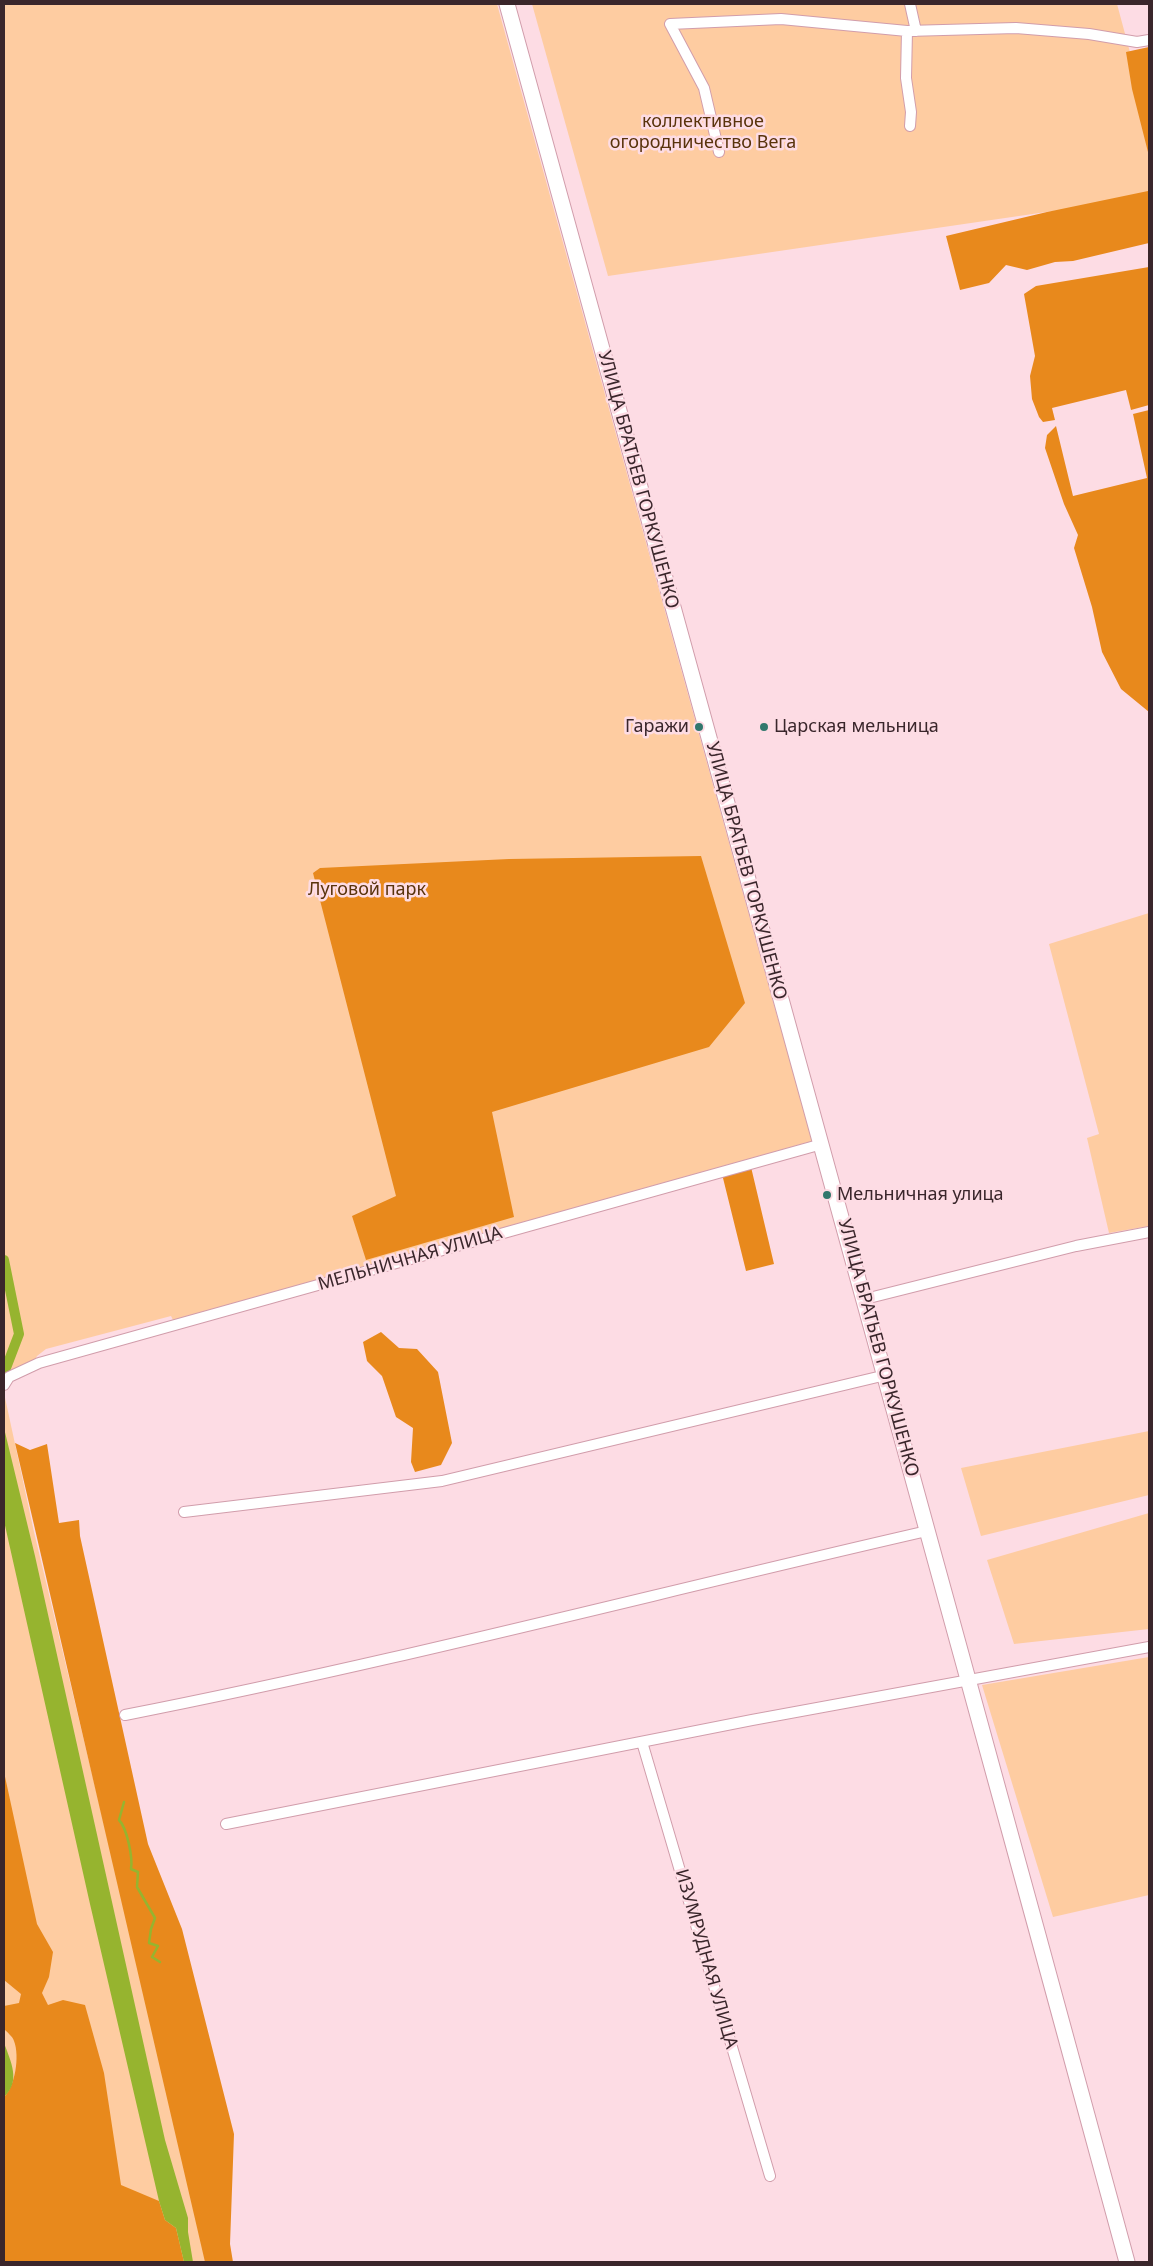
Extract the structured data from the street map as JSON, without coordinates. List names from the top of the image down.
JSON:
{
  "streets": {
    "street": ["УЛИЦА БРАТЬЕВ ГОРКУШЕНКО", "МЕЛЬНИЧНАЯ УЛИЦА", "ИЗУМРУДНАЯ УЛИЦА"]
  },
  "crossings": [
    ["УЛИЦА БРАТЬЕВ ГОРКУШЕНКО", "МЕЛЬНИЧНАЯ УЛИЦА"]
  ],
  "parks": ["коллективное огородничество Вега", "Луговой парк"],
  "places": ["Гаражи", "Царская мельница", "Мельничная улица"]
}
